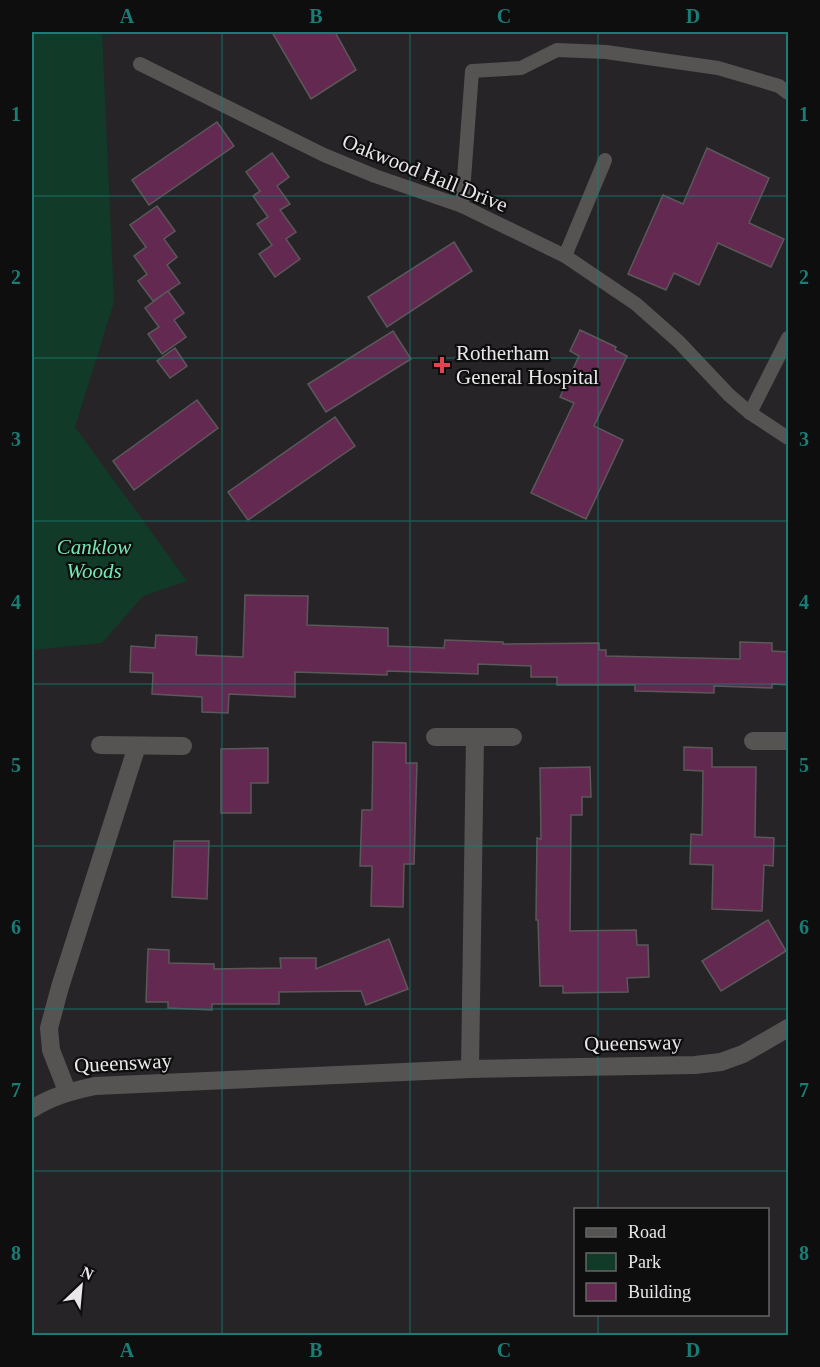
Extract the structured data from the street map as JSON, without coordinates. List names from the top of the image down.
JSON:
{
  "streets": {
    "street": ["Queensway"],
    "lane": ["Oakwood Hall Drive"]
  },
  "parks": ["Canklow Woods"],
  "places": {
    "health": ["Rotherham General Hospital"]
  },
  "legend": ["Road", "Park", "Building"],
  "north": "top right",
  "grid": {
    "columns": [
      "A",
      "B",
      "C",
      "D"
    ],
    "rows": [
      "1",
      "2",
      "3",
      "4",
      "5",
      "6",
      "7",
      "8"
    ]
  }
}
